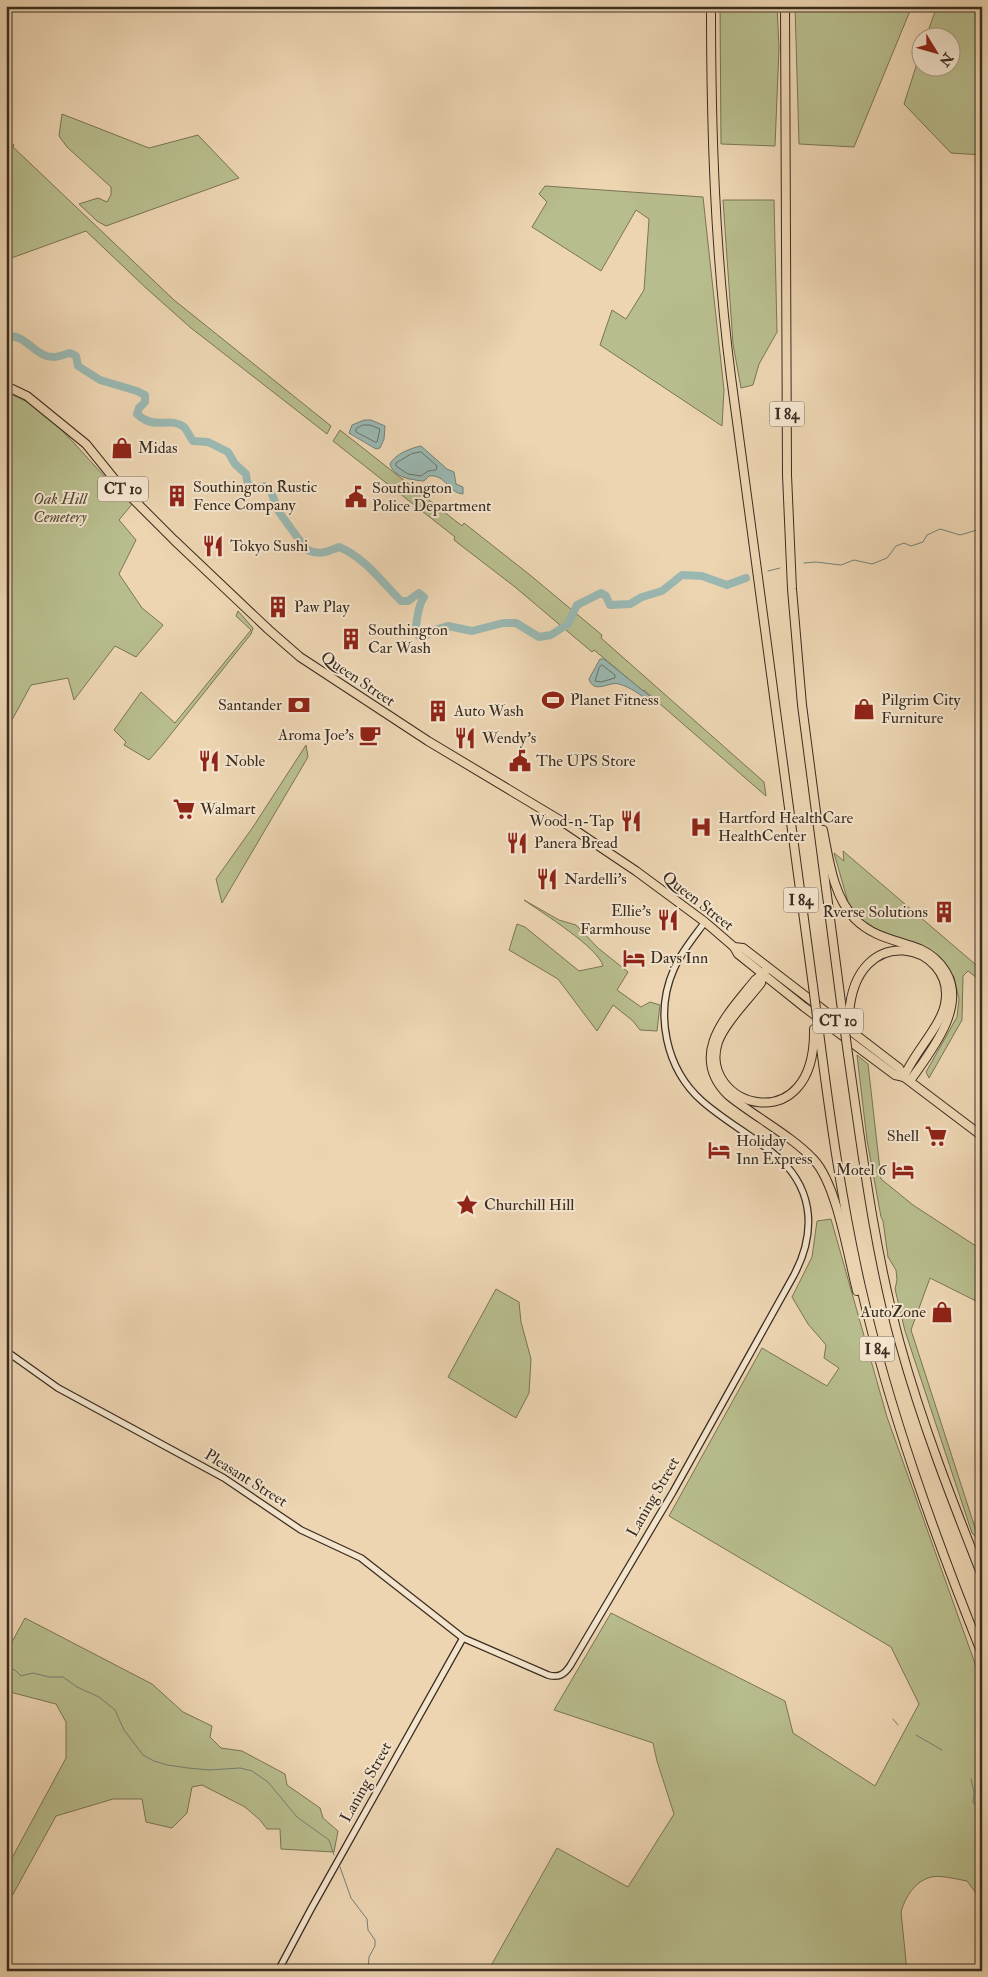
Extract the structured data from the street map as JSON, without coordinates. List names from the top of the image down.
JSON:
{
  "streets": {
    "highway": ["I 84", "CT 10", "Queen Street"],
    "street": ["Pleasant Street", "Laning Street"]
  },
  "crossings": [
    ["Queen Street", "Laning Street"],
    ["Pleasant Street", "Laning Street"]
  ],
  "parks": ["Oak Hill Cemetery"],
  "places": {
    "shop": ["Midas", "Pilgrim City Furniture", "AutoZone"],
    "building": [
      "Southington Rustic Fence Company",
      "Paw Play",
      "Southington Car Wash",
      "Auto Wash",
      "Rverse Solutions"
    ],
    "public building": ["Southington Police Department", "The UPS Store"],
    "restaurant": [
      "Tokyo Sushi",
      "Wendy's",
      "Noble",
      "Wood-n-Tap",
      "Panera Bread",
      "Nardelli's",
      "Ellie's Farmhouse"
    ],
    "sports": ["Planet Fitness"],
    "bank": ["Santander"],
    "cafe": ["Aroma Joe's"],
    "supermarket": ["Walmart", "Shell"],
    "hospital": ["Hartford HealthCare HealthCenter"],
    "hotel": ["Days Inn", "Holiday Inn Express", "Motel 6"],
    "place": ["Churchill Hill"]
  },
  "north": "bottom right"
}
